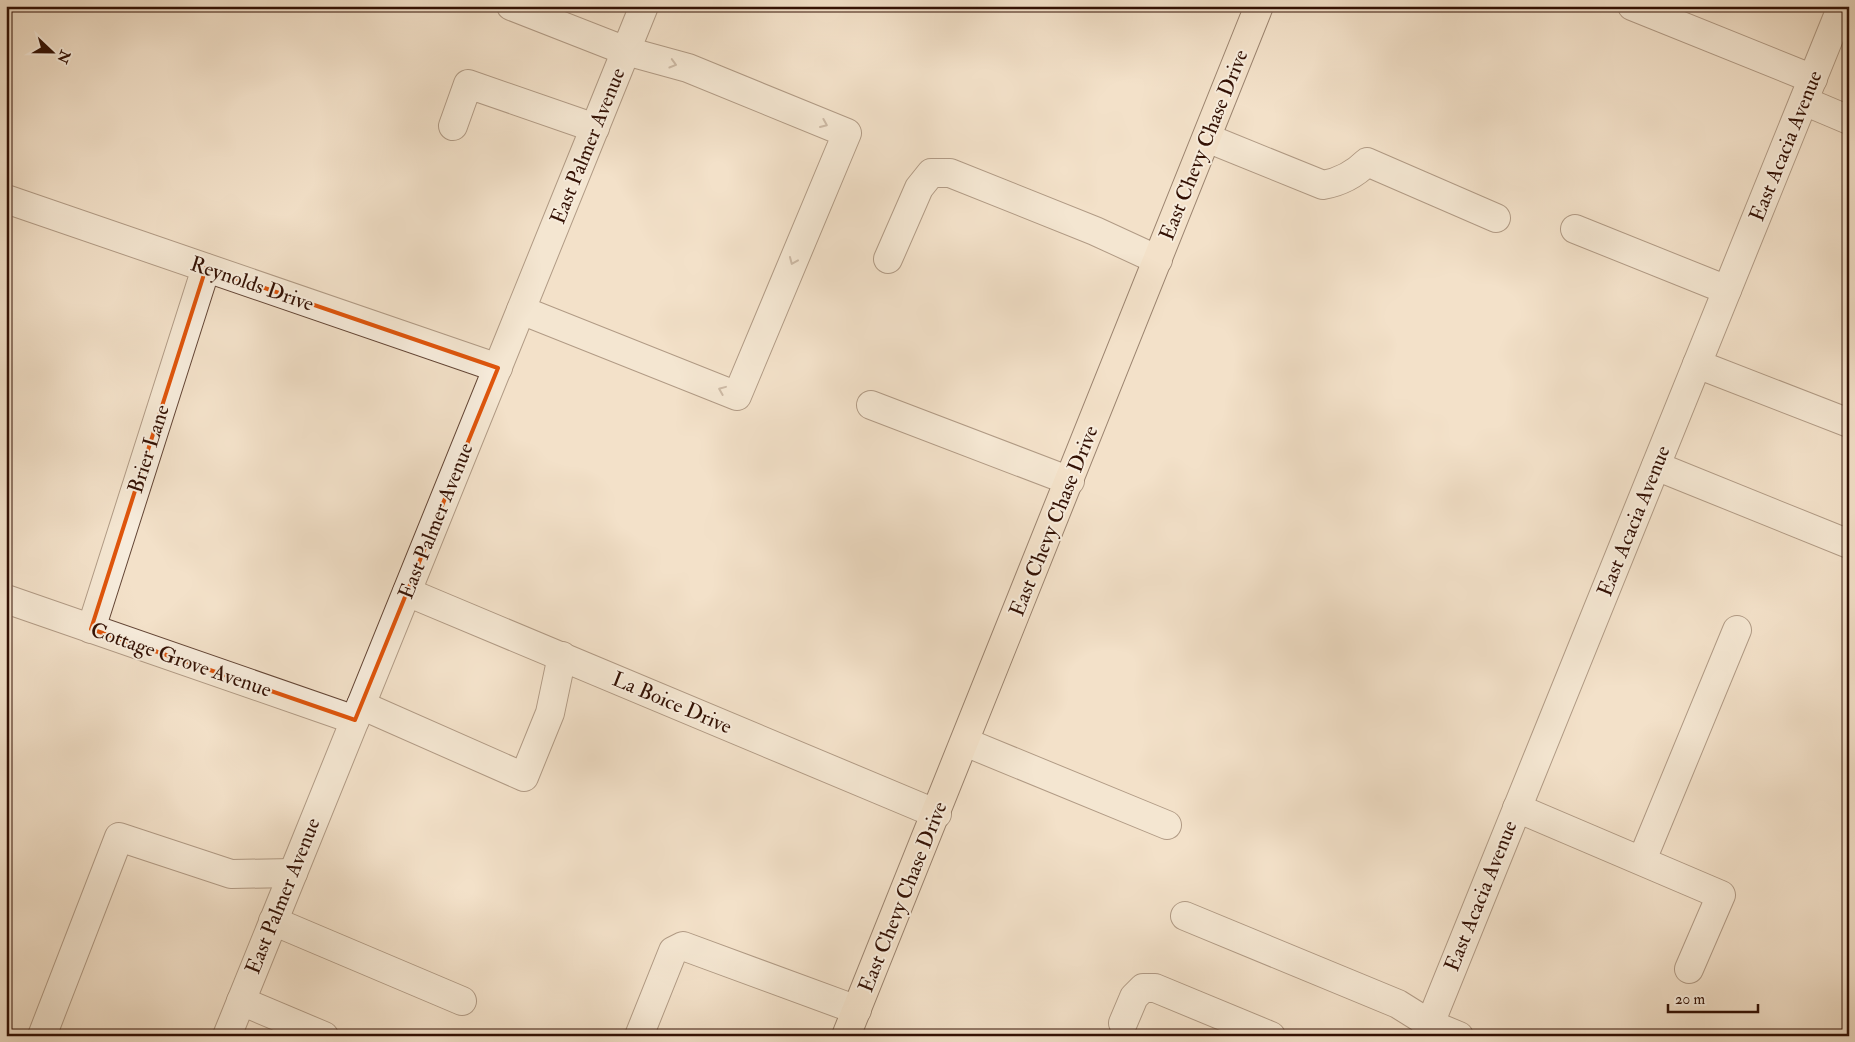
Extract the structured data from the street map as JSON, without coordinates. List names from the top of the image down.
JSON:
{
  "streets": {
    "main road": ["East Chevy Chase Drive"],
    "street": [
      "East Palmer Avenue",
      "East Acacia Avenue",
      "Reynolds Drive",
      "Brier Lane",
      "Cottage Grove Avenue",
      "La Boice Drive"
    ]
  },
  "crossings": [
    ["East Chevy Chase Drive", "La Boice Drive"],
    ["East Palmer Avenue", "Reynolds Drive"],
    ["East Palmer Avenue", "Cottage Grove Avenue"],
    ["East Palmer Avenue", "La Boice Drive"],
    ["Reynolds Drive", "Brier Lane"],
    ["Brier Lane", "Cottage Grove Avenue"],
    ["Cottage Grove Avenue", "La Boice Drive"]
  ],
  "scale_bar": "20 m",
  "north": "right"
}
